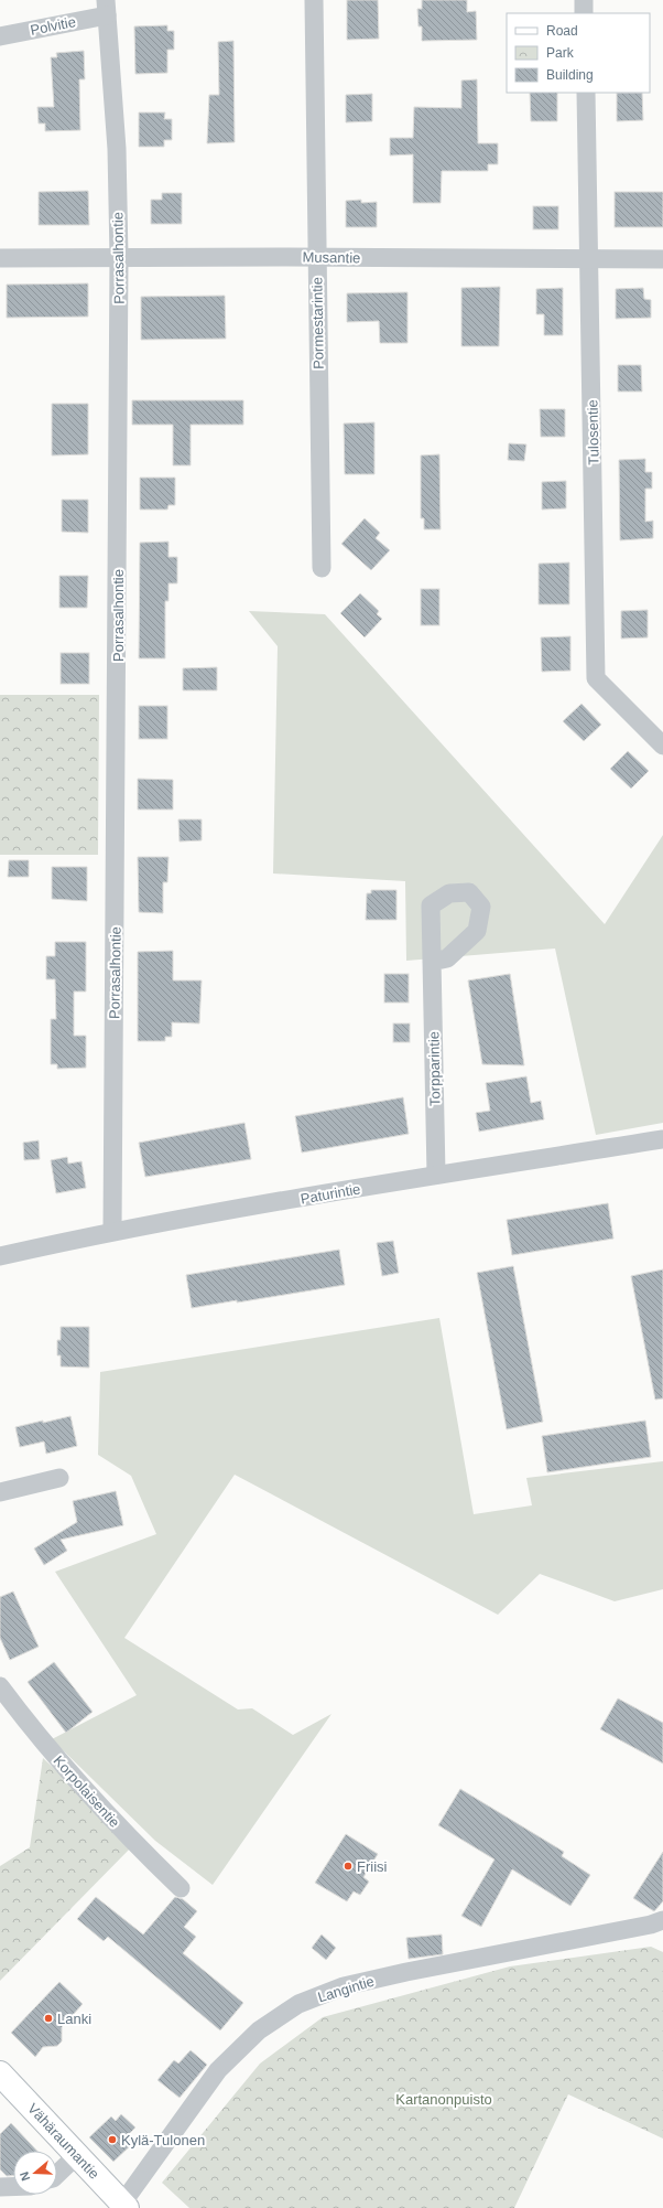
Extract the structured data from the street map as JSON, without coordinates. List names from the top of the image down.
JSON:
{
  "streets": {
    "main road": ["Vähäraumantie"],
    "street": [
      "Polvitie",
      "Musantie",
      "Porrasalhontie",
      "Pormestarintie",
      "Tulosentie",
      "Torpparintie",
      "Paturintie",
      "Korpolaisentie",
      "Langintie"
    ]
  },
  "crossings": [
    ["Polvitie", "Porrasalhontie"],
    ["Musantie", "Porrasalhontie"],
    ["Musantie", "Pormestarintie"],
    ["Musantie", "Tulosentie"],
    ["Porrasalhontie", "Paturintie"],
    ["Torpparintie", "Paturintie"],
    ["Langintie", "Vähäraumantie"]
  ],
  "parks": ["Kartanonpuisto"],
  "places": ["Friisi", "Lanki", "Kylä-Tulonen"],
  "legend": ["Road", "Park", "Building"],
  "north": "left"
}
